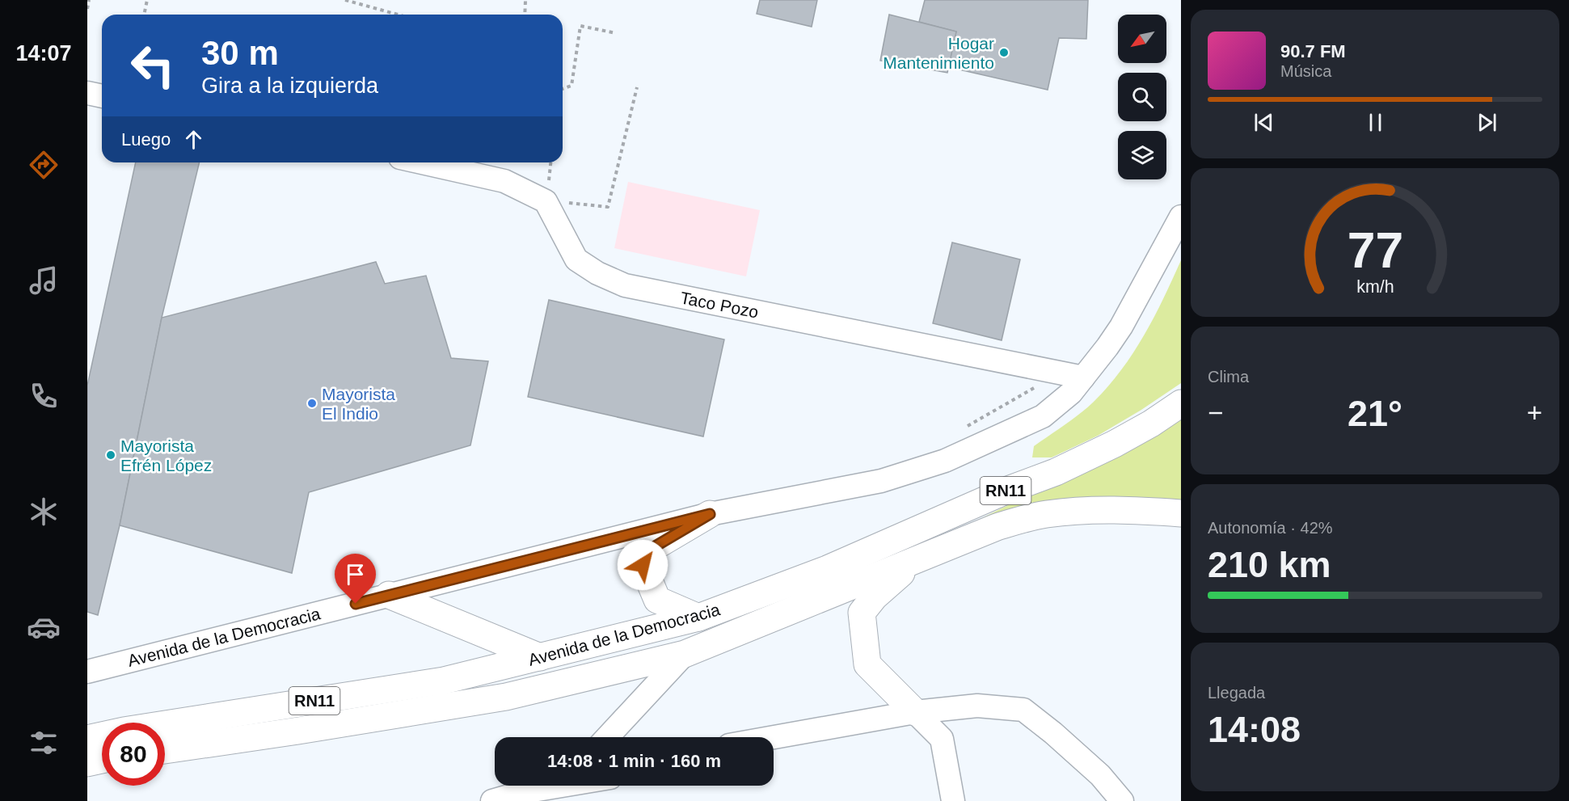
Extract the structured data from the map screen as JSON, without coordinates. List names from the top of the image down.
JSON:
{
  "streets": {
    "highway": ["RN11", "Avenida de la Democracia"],
    "street": ["Taco Pozo"]
  },
  "crossings": [
    ["Taco Pozo", "Avenida de la Democracia"]
  ],
  "places": ["Hogar Mantenimiento", "Mayorista El Indio", "Mayorista Efrén López"],
  "north": "bottom left",
  "page": {
    "tabs": "14:07",
    "turn": ["30 m", "Gira a la izquierda"],
    "song": ["90.7 FM", "Música"],
    "then": "Luego",
    "tile": [
      "Clima",
      ["Autonomía · 42%", "210 km"],
      ["Llegada", "14:08"]
    ],
    "heat": ["−", "21°", "+"],
    "limit": "80",
    "trip": "14:08 · 1 min · 160 m",
    "gauge": ["77", "km/h"]
  }
}
